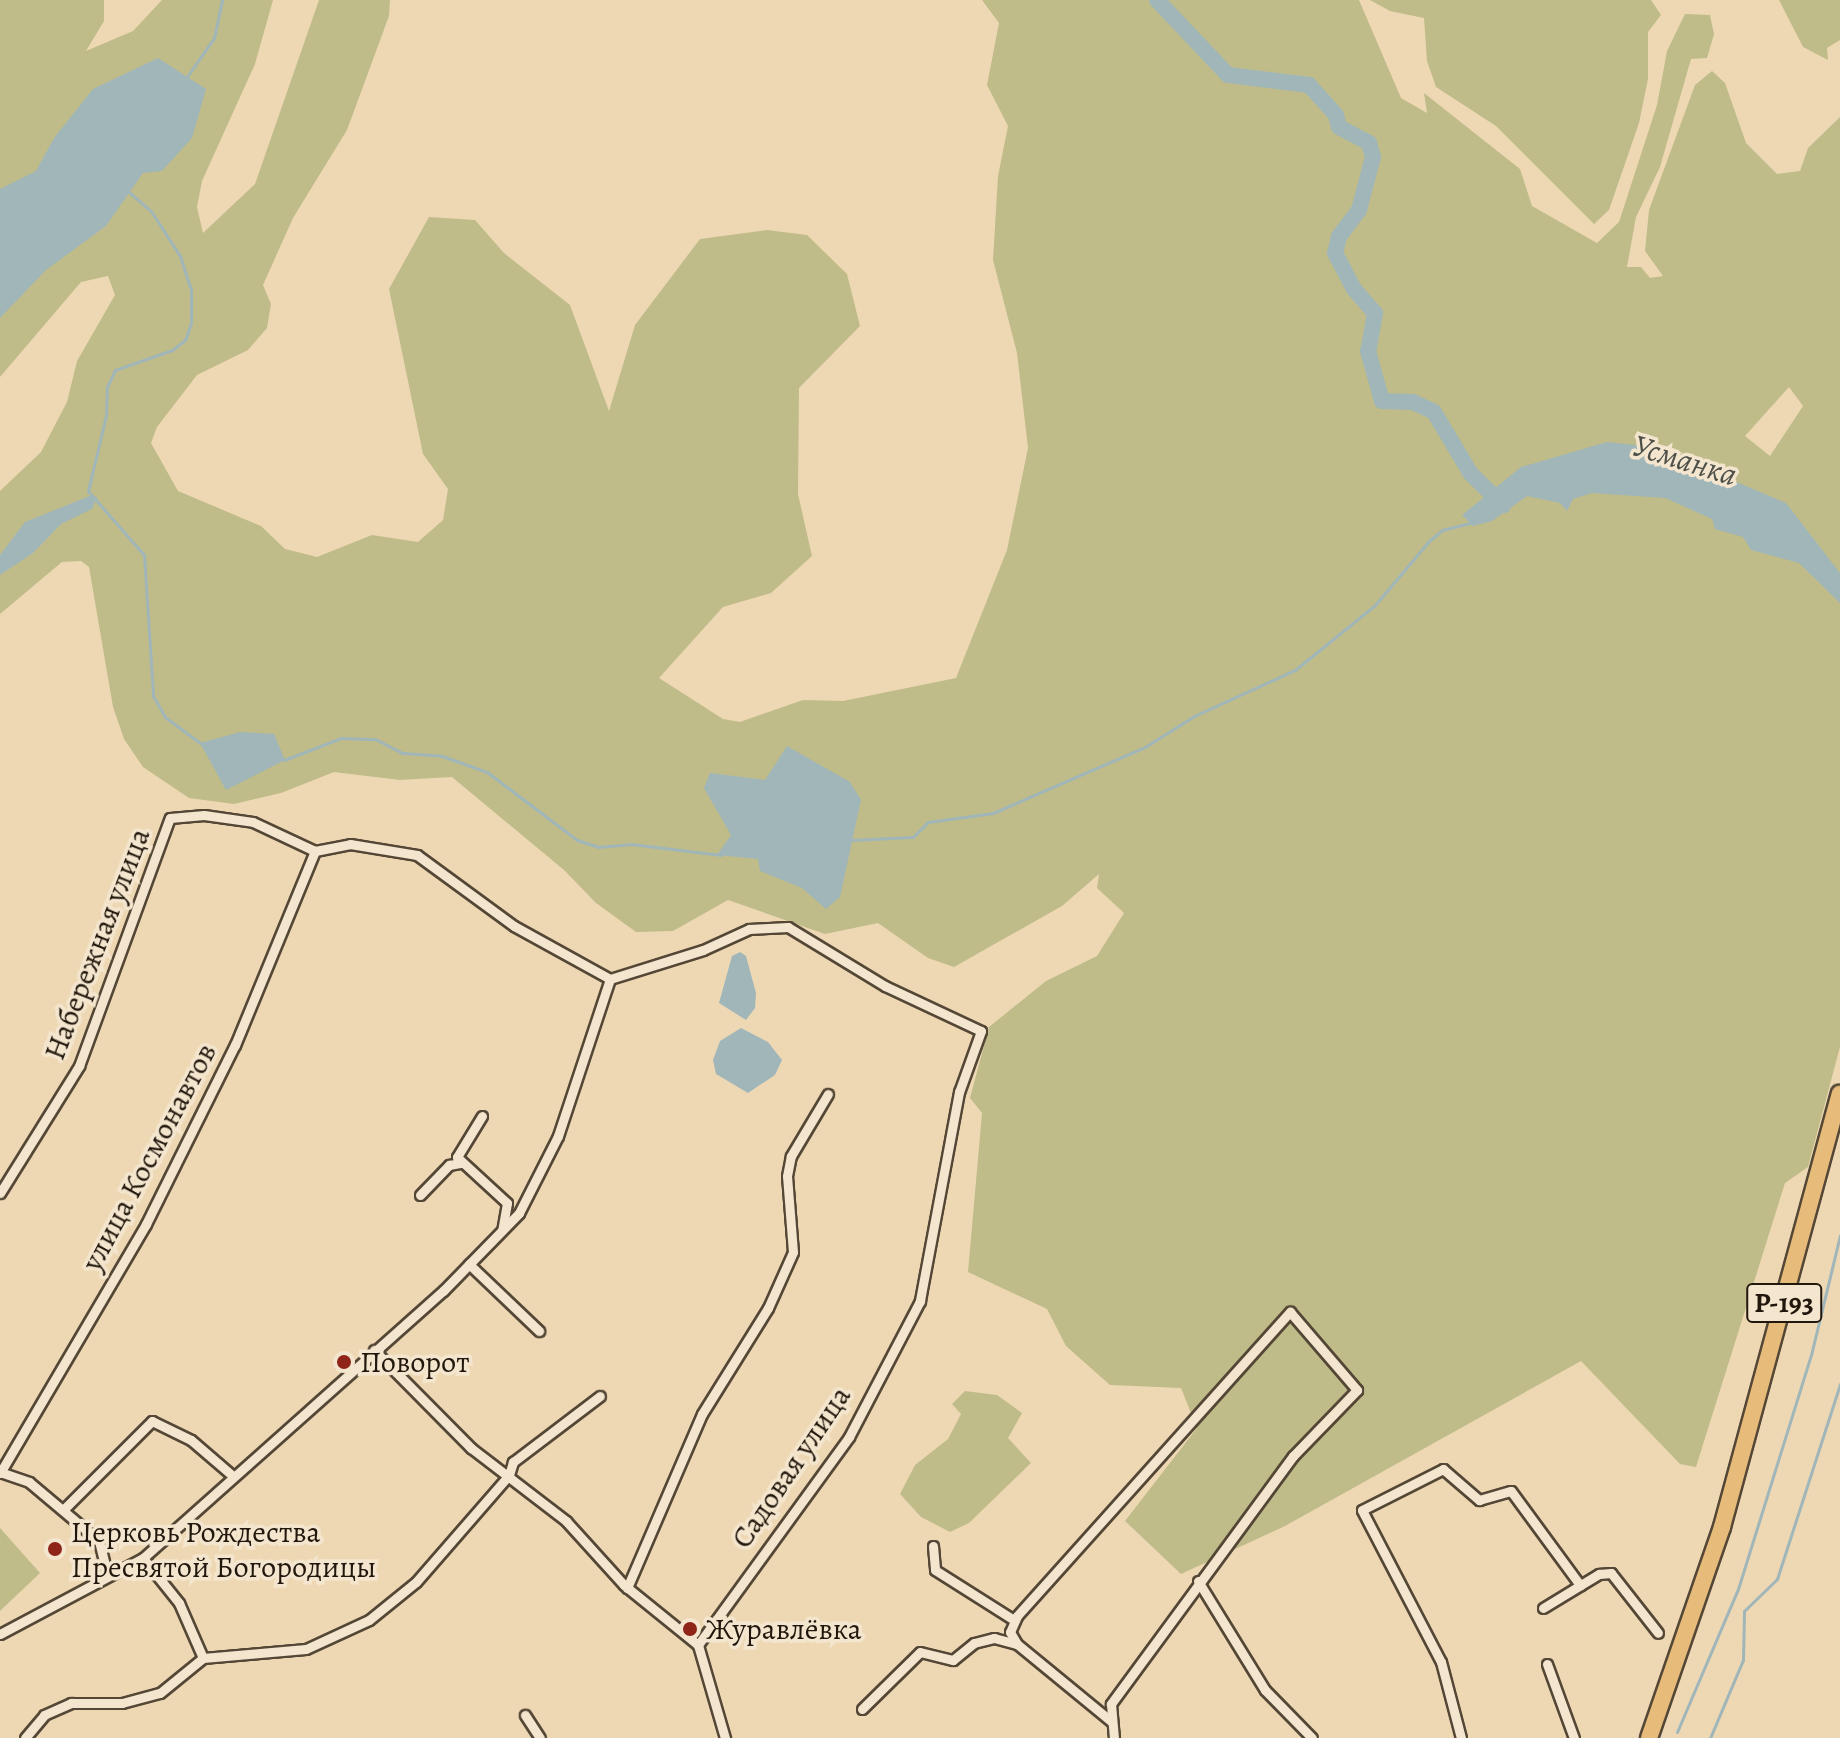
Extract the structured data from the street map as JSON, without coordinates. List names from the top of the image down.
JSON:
{
  "streets": {
    "highway": ["Р-193"],
    "street": ["Набережная улица", "улица Космонавтов", "Садовая улица"]
  },
  "crossings": [
    ["Набережная улица", "улица Космонавтов"]
  ],
  "water": ["Усманка"],
  "places": ["Поворот", "Церковь Рождества Пресвятой Богородицы", "Журавлёвка"]
}
